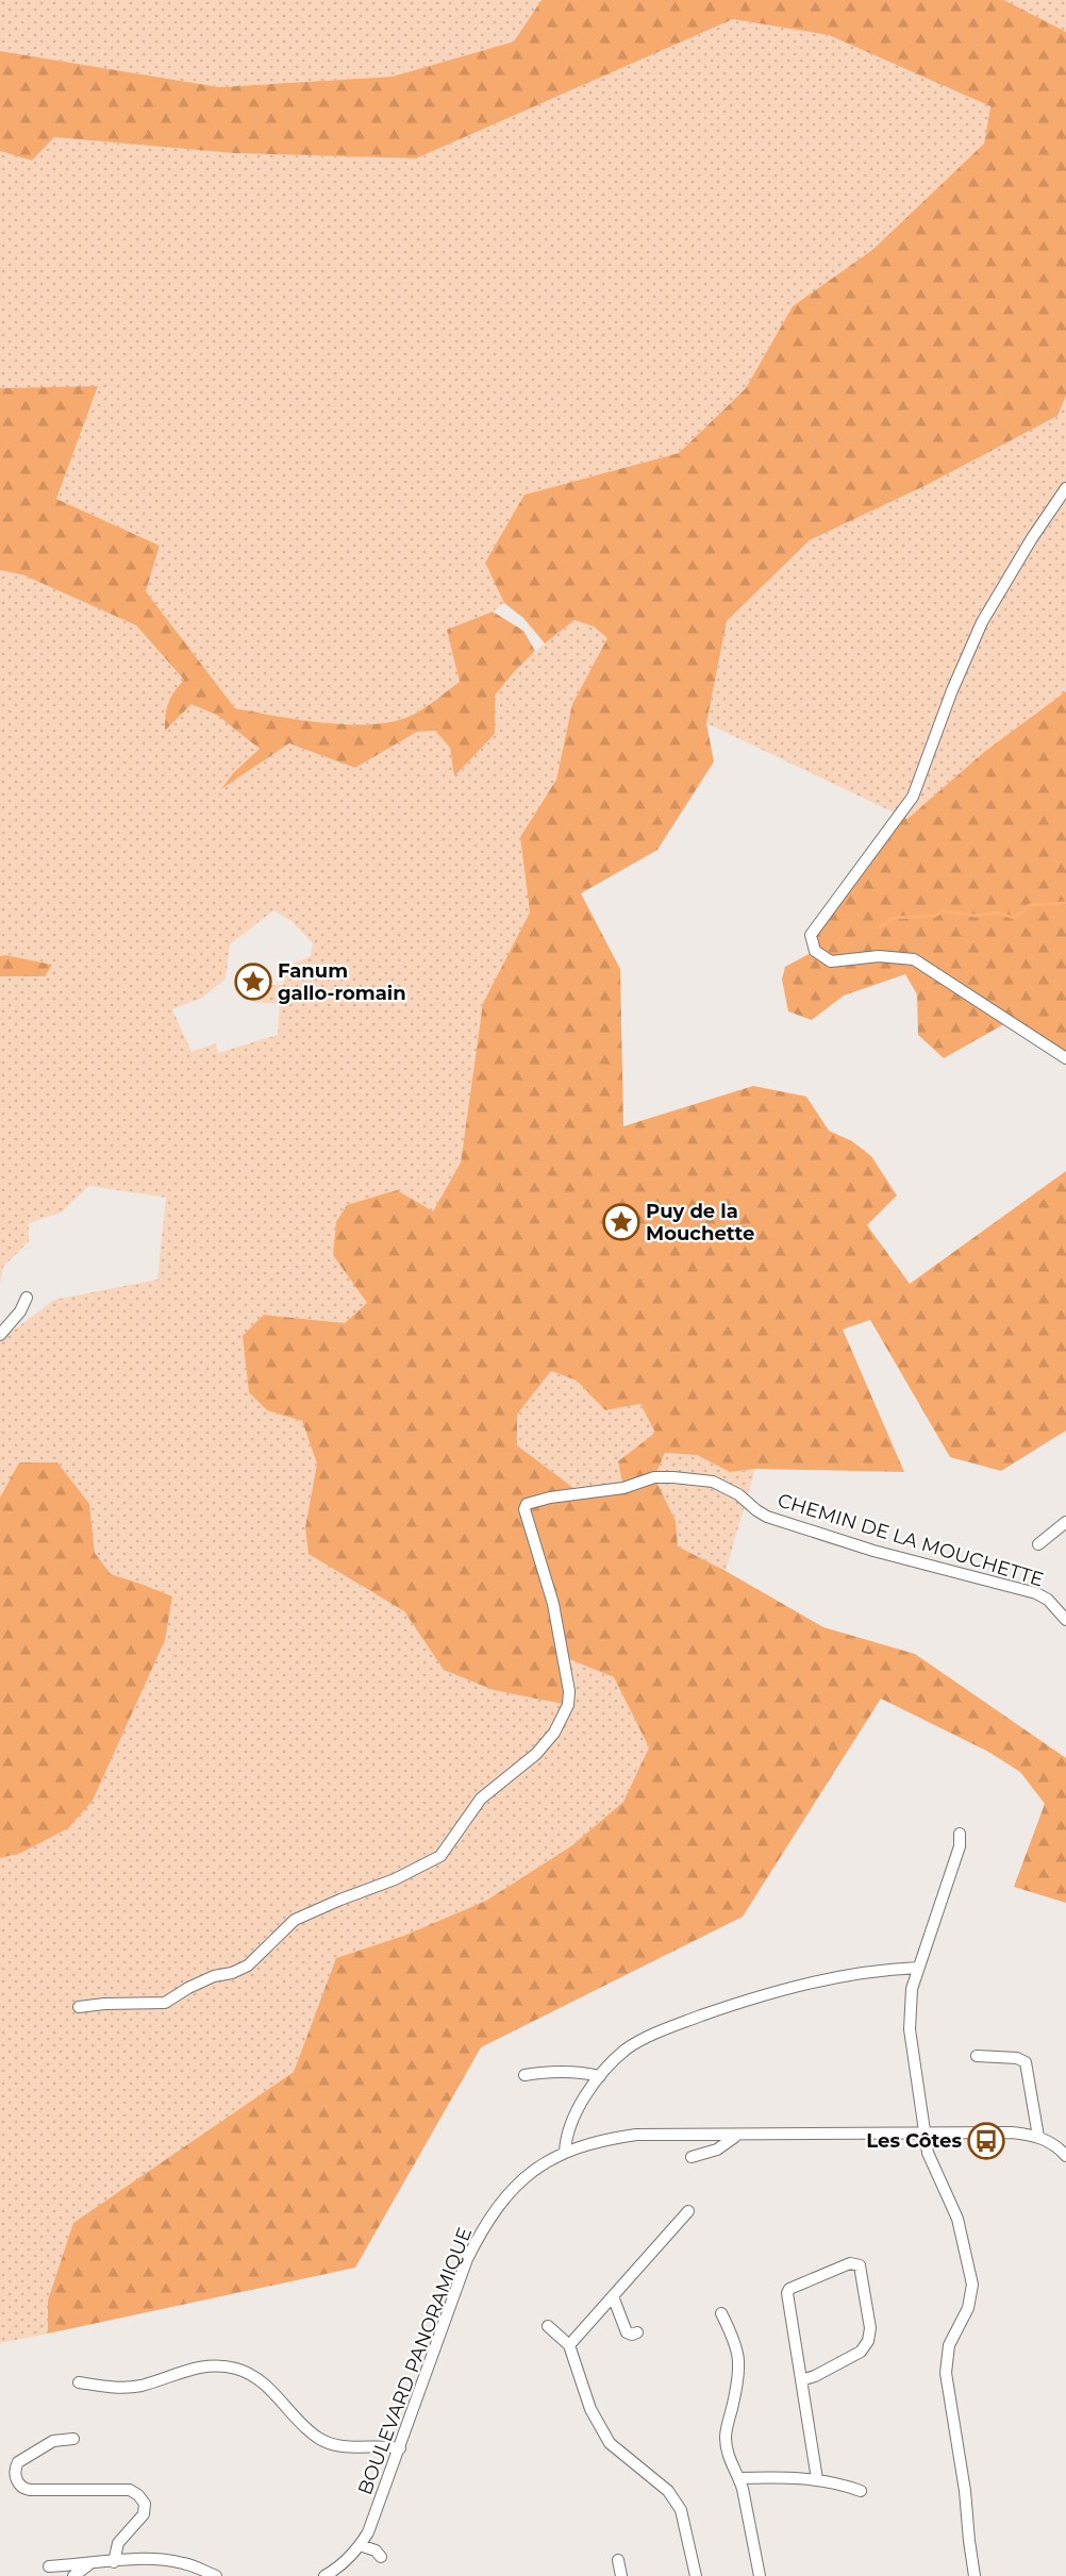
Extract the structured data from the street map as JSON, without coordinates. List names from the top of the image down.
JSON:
{
  "streets": {
    "street": ["CHEMIN DE LA MOUCHETTE", "BOULEVARD PANORAMIQUE"]
  },
  "places": {
    "place": ["Fanum gallo-romain", "Puy de la Mouchette"],
    "bus stop": ["Les Côtes"]
  }
}
